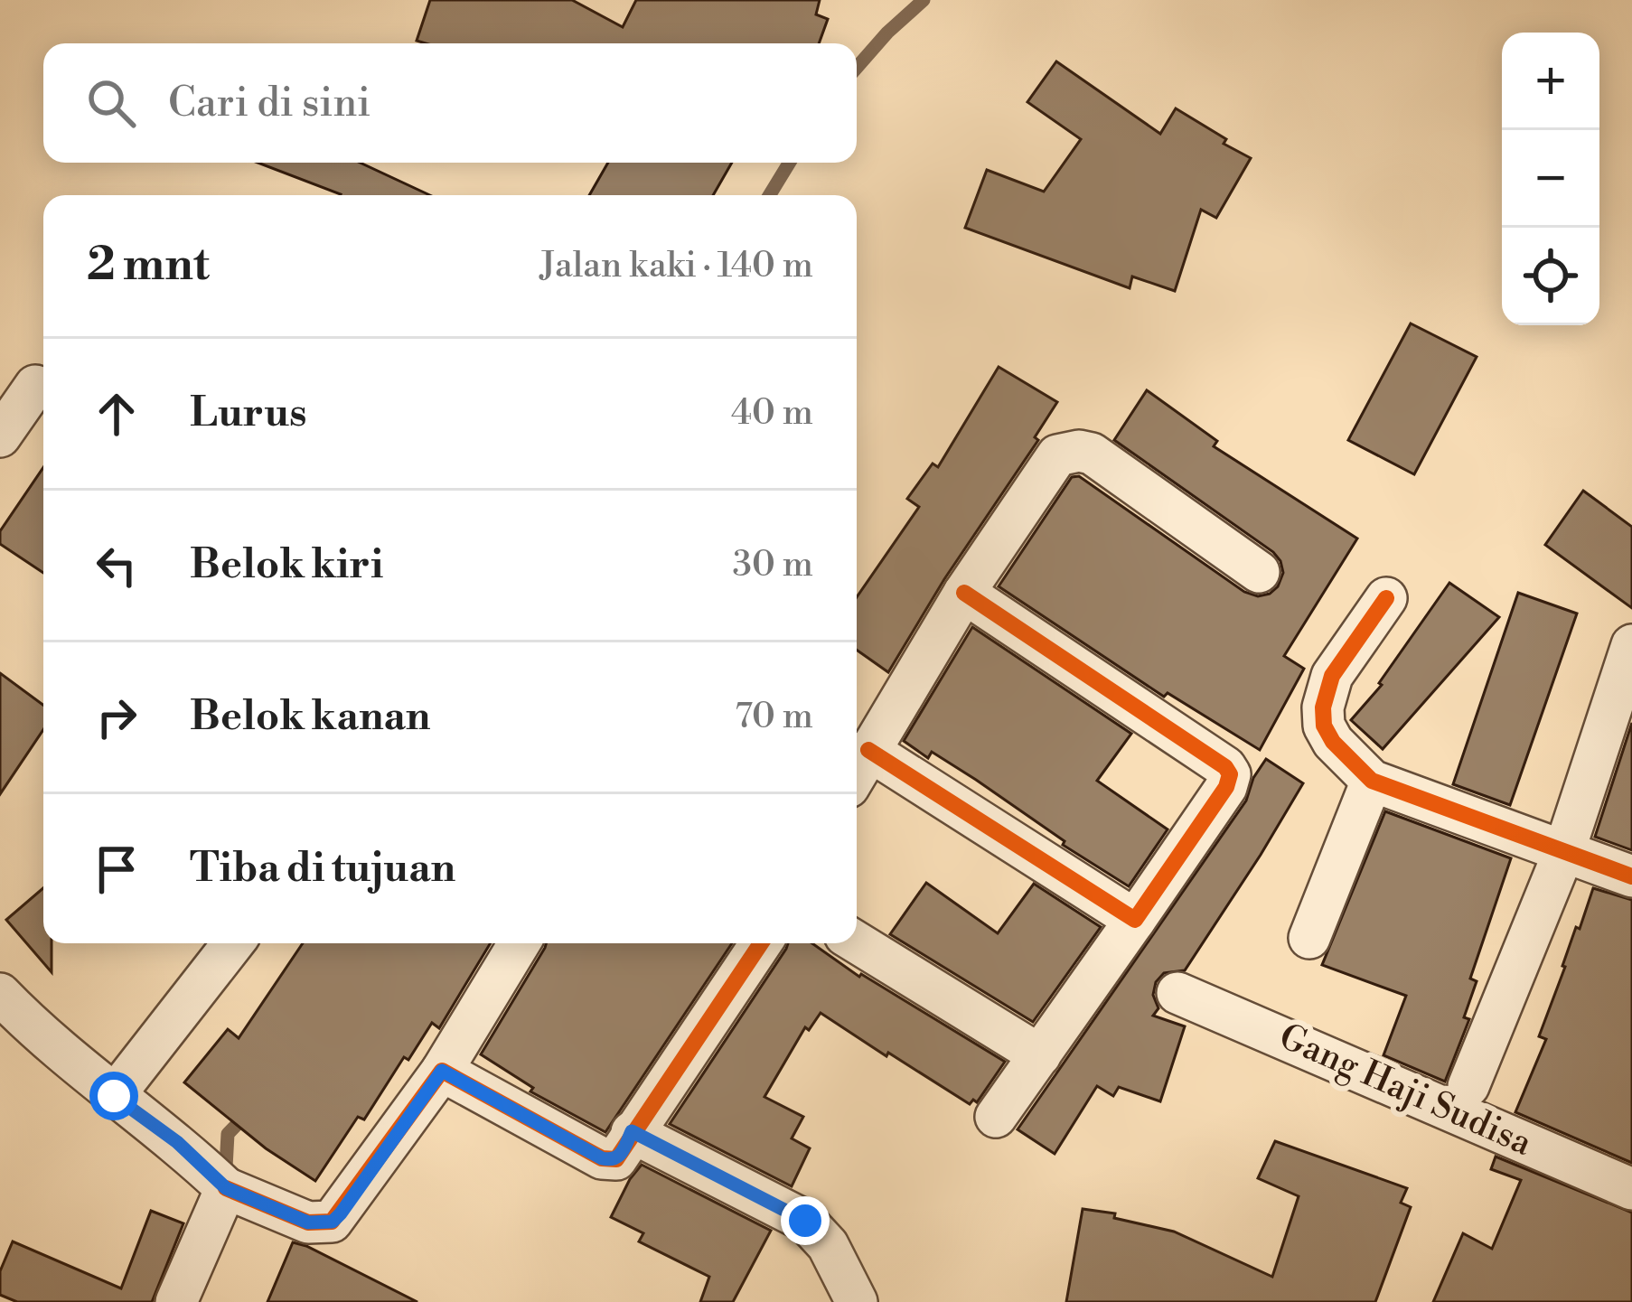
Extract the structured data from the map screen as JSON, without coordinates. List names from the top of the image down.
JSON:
{
  "streets": {
    "street": ["Gang Haji Sudisa"]
  },
  "page": {
    "map_buttons": ["+", "−"],
    "search": "Cari di sini",
    "heading": ["2 mnt", "Jalan kaki · 140 m"],
    "list": [
      ["Lurus", "40 m"],
      ["Belok kiri", "30 m"],
      ["Belok kanan", "70 m"],
      "Tiba di tujuan"
    ]
  }
}
